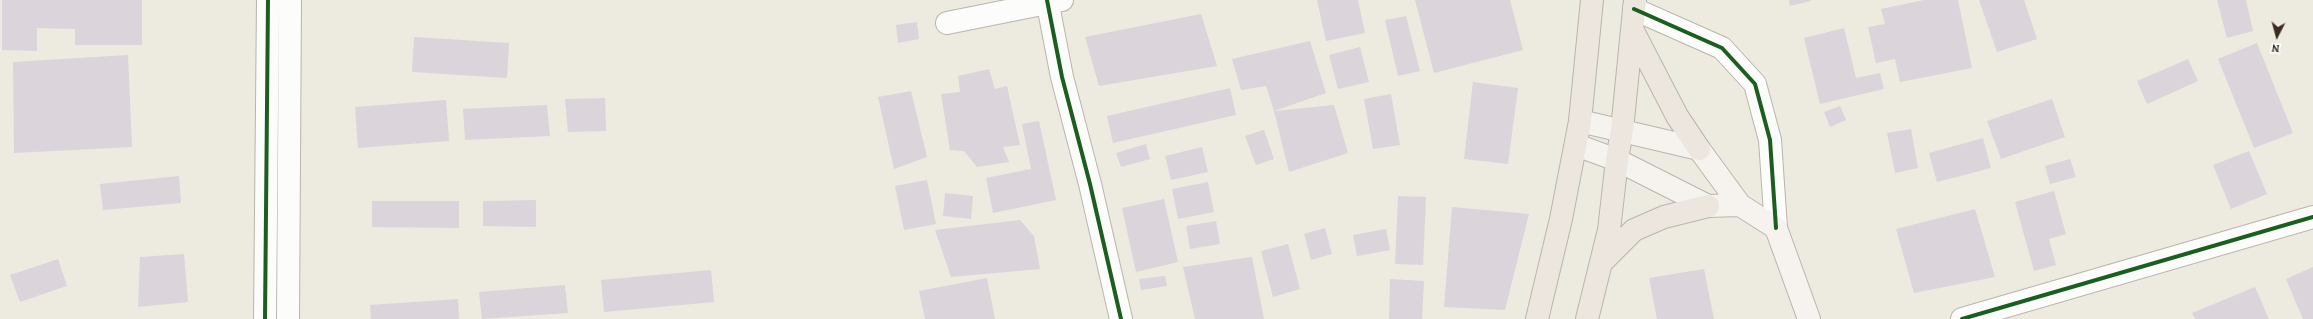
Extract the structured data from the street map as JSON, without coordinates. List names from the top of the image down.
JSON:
{
  "north": "bottom"
}
